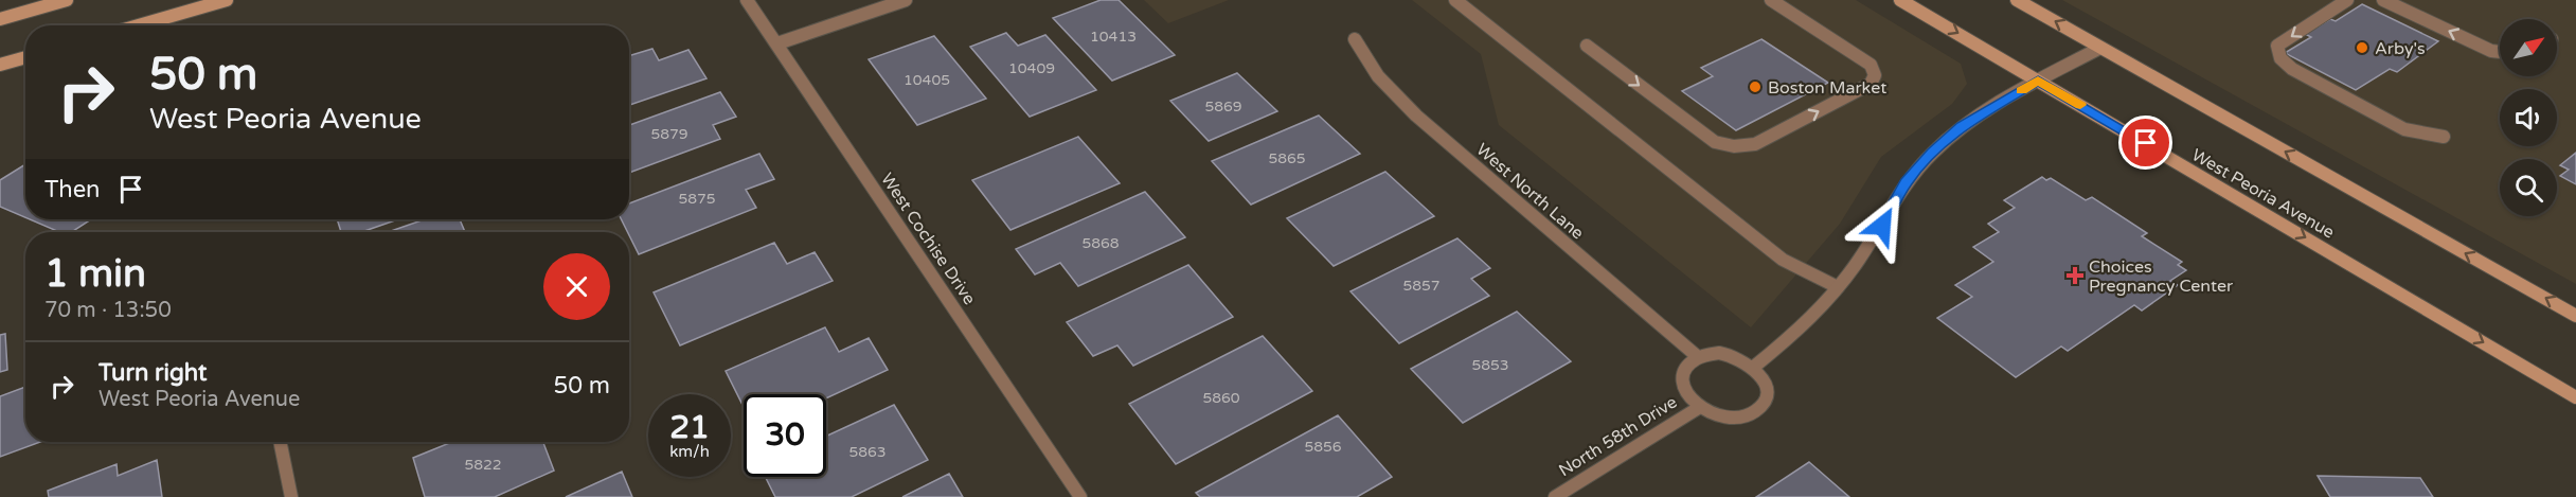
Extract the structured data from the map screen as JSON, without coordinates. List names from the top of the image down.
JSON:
{
  "streets": {
    "main road": ["West Peoria Avenue"],
    "street": ["West North Lane", "West Cochise Drive", "North 58th Drive"]
  },
  "crossings": [
    ["West North Lane", "North 58th Drive"]
  ],
  "places": {
    "other": ["Arby's", "Boston Market"],
    "health": ["Choices Pregnancy Center"]
  },
  "house_numbers": [
    "10413",
    "10409",
    "10405",
    "5869",
    "5879",
    "5865",
    "5875",
    "5868",
    "5857",
    "5853",
    "5860",
    "5856",
    "5863",
    "5822"
  ],
  "north": "top right",
  "page": {
    "turn": ["50 m", "West Peoria Avenue"],
    "then": "Then",
    "heading": ["1 min", "70 m · 13:50"],
    "list": [
      {
        "name": "Turn right",
        "note": "West Peoria Avenue",
        "value": "50 m"
      }
    ],
    "speed": "21 km/h",
    "limit": "30"
  }
}
